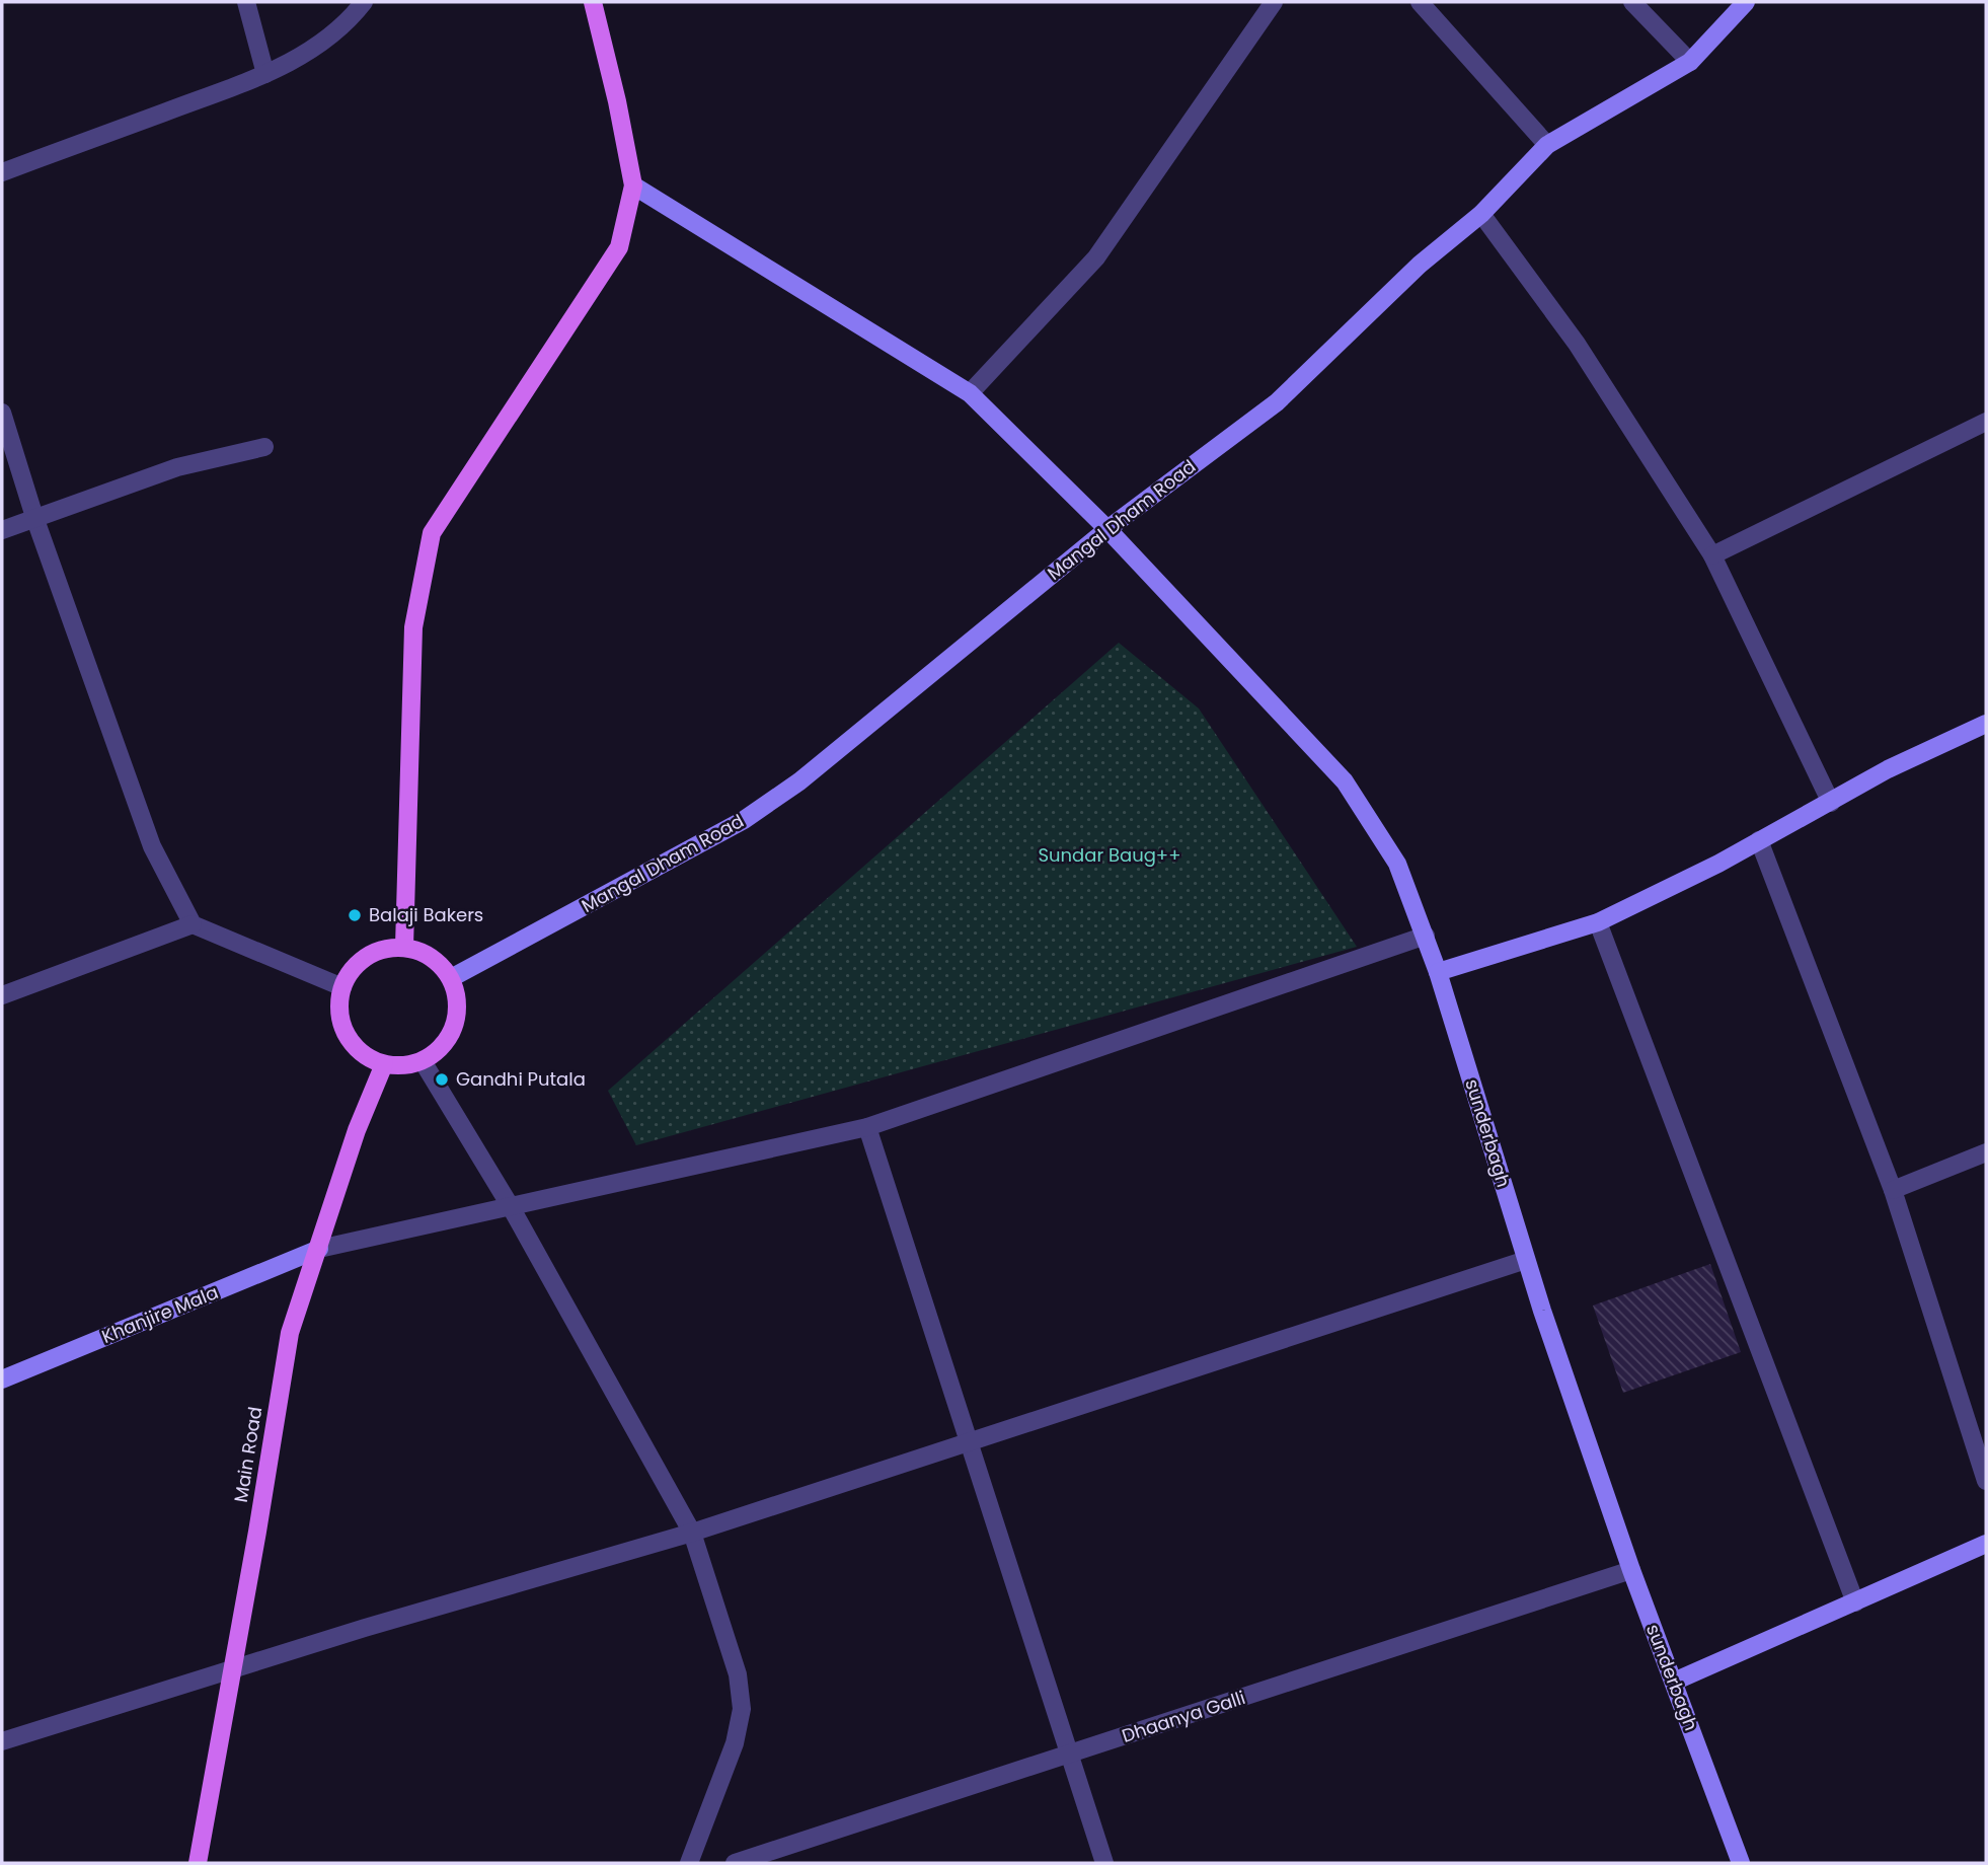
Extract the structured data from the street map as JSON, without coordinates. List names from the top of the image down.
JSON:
{
  "streets": {
    "main road": [
      "Mangal Dham Road",
      "sunderbagh",
      "Khanjire Mala",
      "Main Road"
    ],
    "street": ["Dhaanya Galli"]
  },
  "crossings": [
    ["Mangal Dham Road", "sunderbagh"],
    ["Mangal Dham Road", "Main Road"],
    ["sunderbagh", "Dhaanya Galli"],
    ["Khanjire Mala", "Main Road"]
  ],
  "parks": ["Sundar Baug++"],
  "places": ["Balaji Bakers", "Gandhi Putala"]
}
